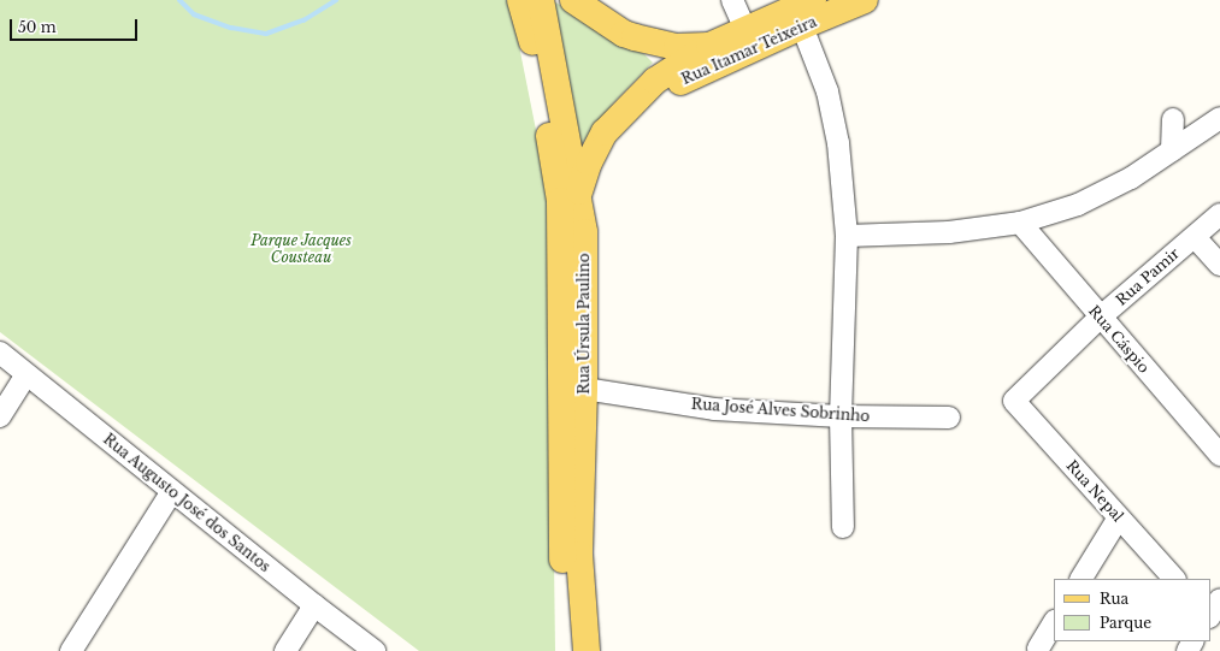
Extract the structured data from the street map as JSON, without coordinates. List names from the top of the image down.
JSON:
{
  "streets": {
    "main road": ["Rua Itamar Teixeira", "Rua Úrsula Paulino"],
    "street": [
      "Rua Pamir",
      "Rua Cáspio",
      "Rua José Alves Sobrinho",
      "Rua Nepal",
      "Rua Augusto José dos Santos"
    ]
  },
  "crossings": [
    ["Rua Itamar Teixeira", "Rua Úrsula Paulino"],
    ["Rua Pamir", "Rua Cáspio"],
    ["Rua Pamir", "Rua Nepal"],
    ["Rua Úrsula Paulino", "Rua José Alves Sobrinho"]
  ],
  "parks": ["Parque Jacques Cousteau"],
  "legend": ["Rua", "Parque"],
  "scale_bar": "50 m"
}
